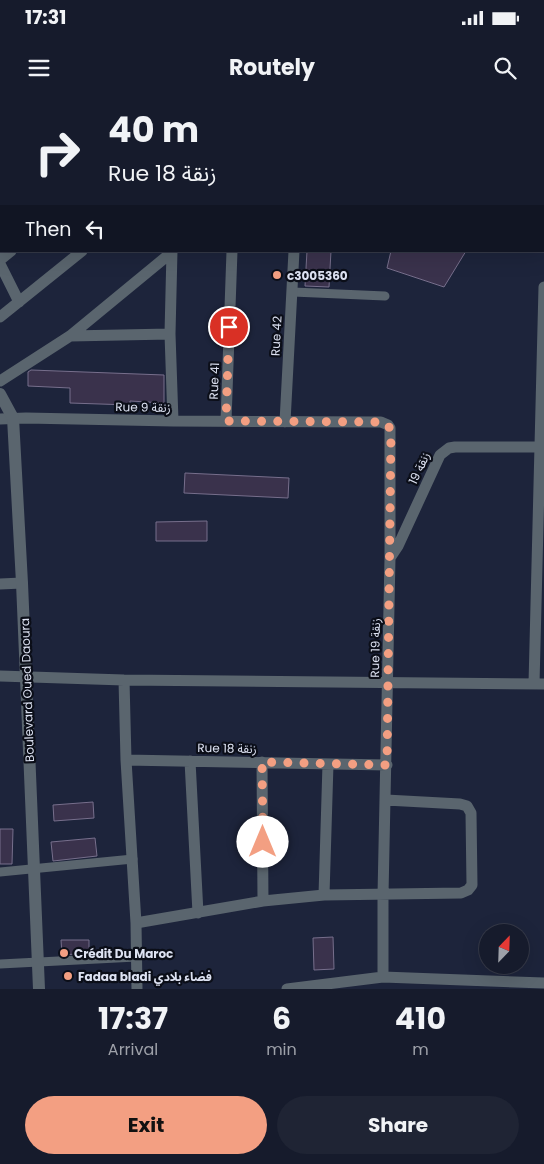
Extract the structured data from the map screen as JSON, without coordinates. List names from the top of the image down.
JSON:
{
  "streets": {
    "street": [
      "Rue 42",
      "Rue 41",
      "Rue 9 زنقة",
      "19 زنقة",
      "Rue 19 زنقة",
      "Boulevard Oued Daoura",
      "Rue 18 زنقة"
    ]
  },
  "crossings": [
    ["Rue 42", "Rue 9 زنقة"],
    ["Rue 42", "Rue 19 زنقة"],
    ["Rue 41", "Rue 9 زنقة"],
    ["Rue 9 زنقة", "Rue 19 زنقة"],
    ["Rue 9 زنقة", "Boulevard Oued Daoura"],
    ["19 زنقة", "Rue 19 زنقة"],
    ["Rue 19 زنقة", "Rue 18 زنقة"]
  ],
  "places": ["c3005360", "Crédit Du Maroc", "Fadaa bladi فضاء بلادي"],
  "north": "top right",
  "page": {
    "status": "17:31",
    "header": "Routely",
    "turn": ["40 m", "Rue 18 زنقة"],
    "then": "Then",
    "eta": [
      "17:37",
      "Arrival",
      "6",
      "min",
      "410",
      "m"
    ],
    "buttons": ["Exit", "Share"]
  }
}
